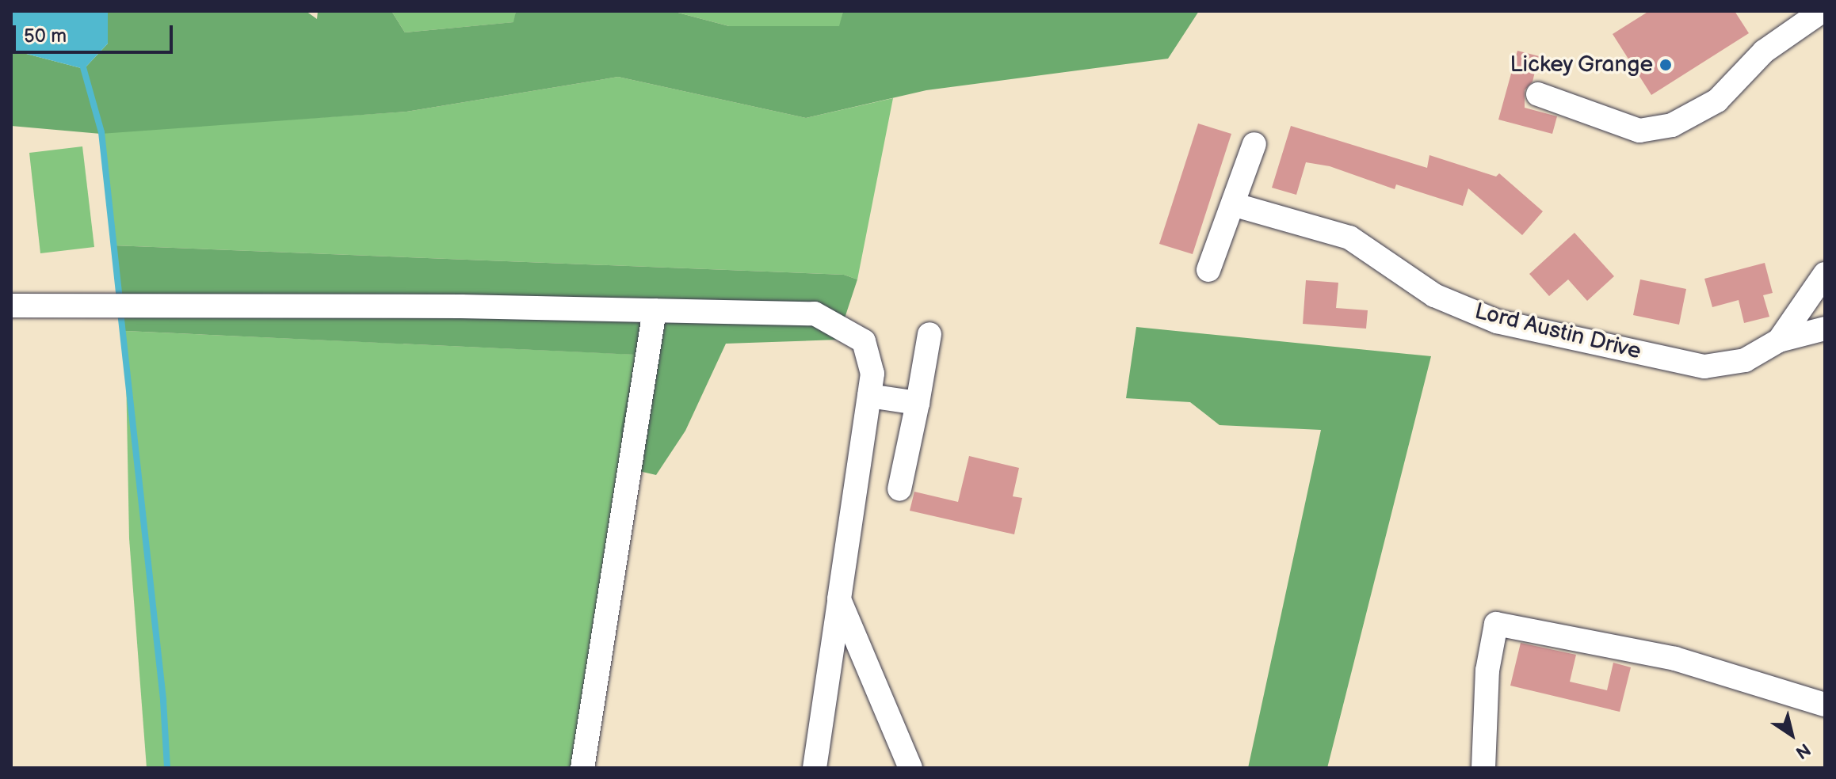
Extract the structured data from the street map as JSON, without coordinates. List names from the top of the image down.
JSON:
{
  "streets": {
    "street": ["Lord Austin Drive"]
  },
  "places": ["Lickey Grange"],
  "scale_bar": "50 m",
  "north": "bottom right"
}
